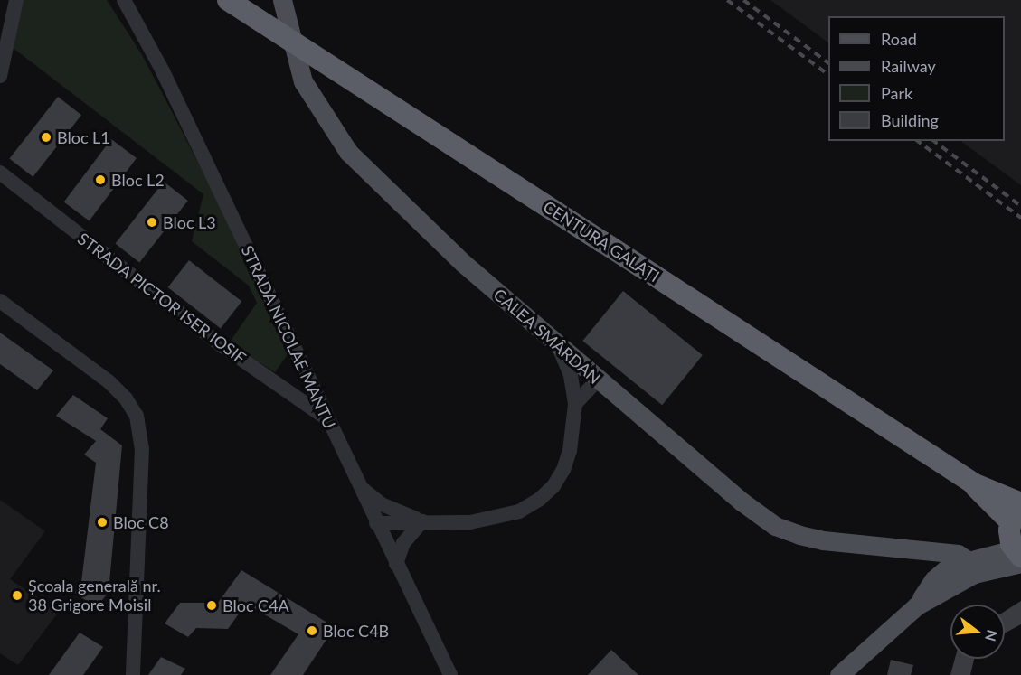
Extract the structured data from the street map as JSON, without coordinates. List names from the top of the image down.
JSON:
{
  "streets": {
    "highway": ["CENTURA GALAȚI"],
    "main road": ["CALEA SMÂRDAN"],
    "street": ["STRADA PICTOR ISER IOSIF", "STRADA NICOLAE MANTU"]
  },
  "crossings": [
    ["STRADA PICTOR ISER IOSIF", "STRADA NICOLAE MANTU"]
  ],
  "places": [
    "Bloc L1",
    "Bloc L2",
    "Bloc L3",
    "Bloc C8",
    "Școala generală nr. 38 Grigore Moisil",
    "Bloc C4A",
    "Bloc C4B"
  ],
  "legend": [
    "Road",
    "Railway",
    "Park",
    "Building"
  ],
  "north": "right"
}
